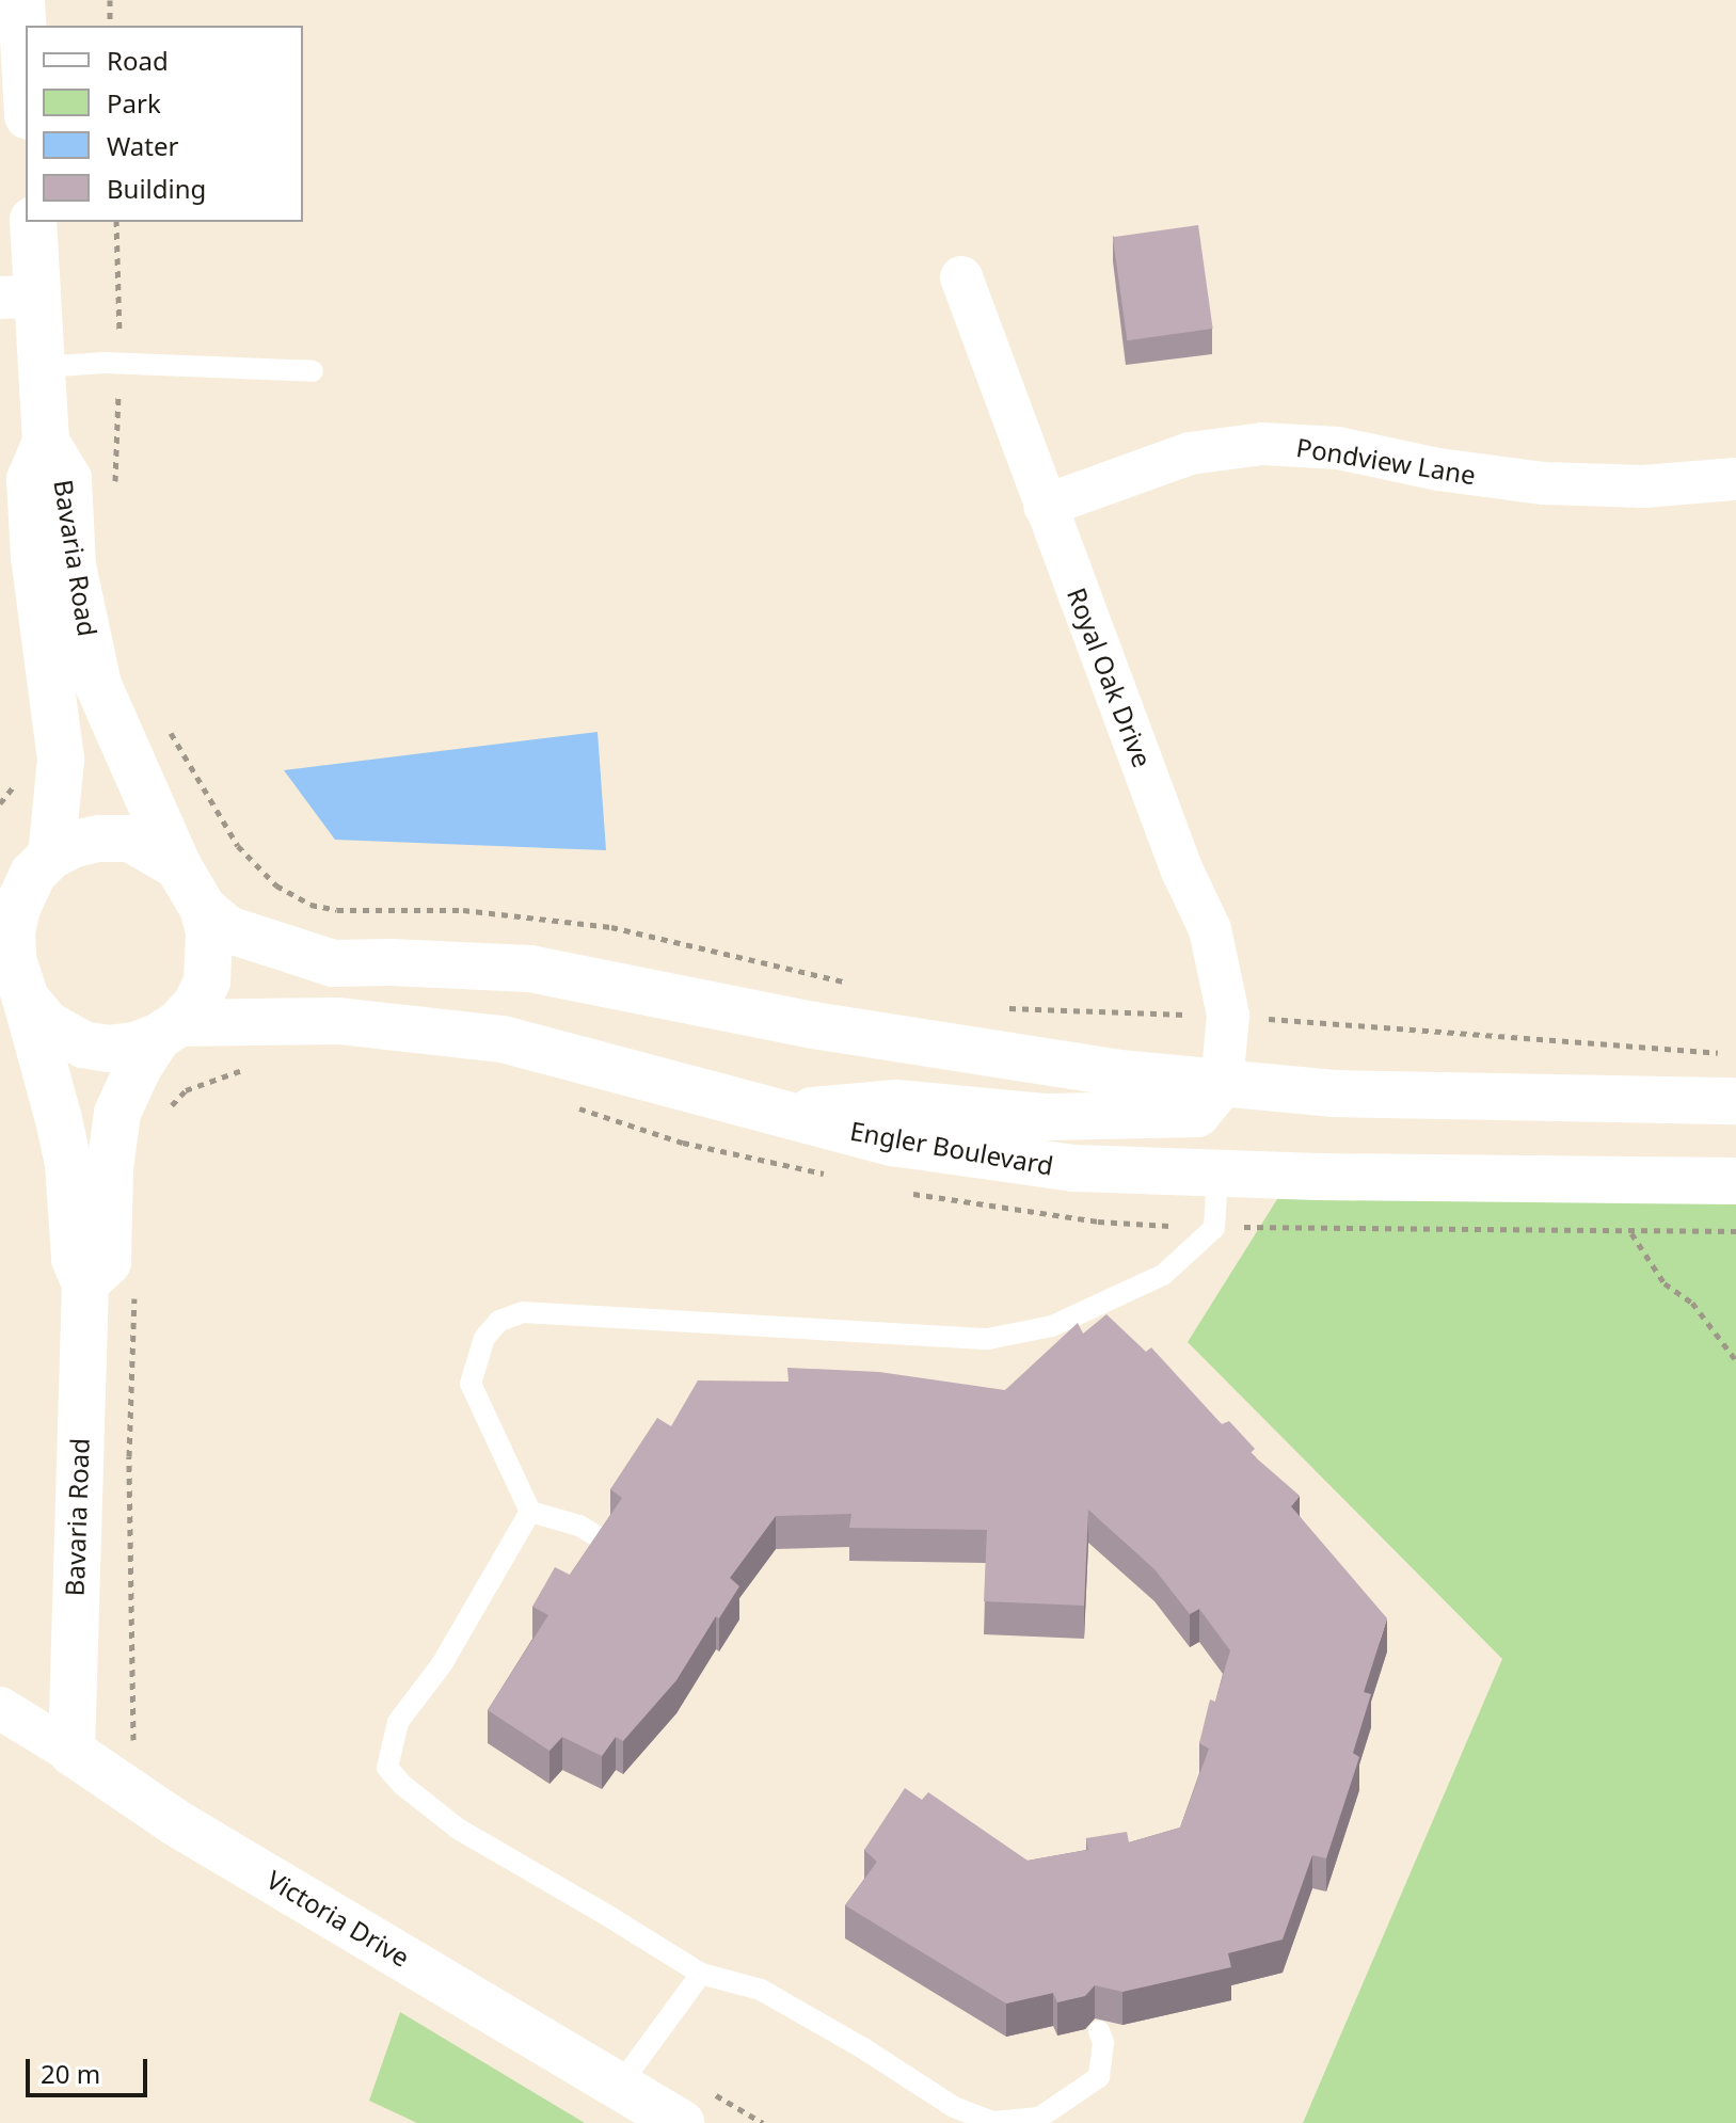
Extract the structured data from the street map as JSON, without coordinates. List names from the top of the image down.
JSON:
{
  "streets": {
    "main road": ["Bavaria Road", "Engler Boulevard", "Victoria Drive"],
    "street": ["Pondview Lane", "Royal Oak Drive"]
  },
  "crossings": [
    ["Pondview Lane", "Royal Oak Drive"],
    ["Bavaria Road", "Engler Boulevard"],
    ["Bavaria Road", "Victoria Drive"]
  ],
  "legend": [
    "Road",
    "Park",
    "Water",
    "Building"
  ],
  "scale_bar": "20 m"
}
